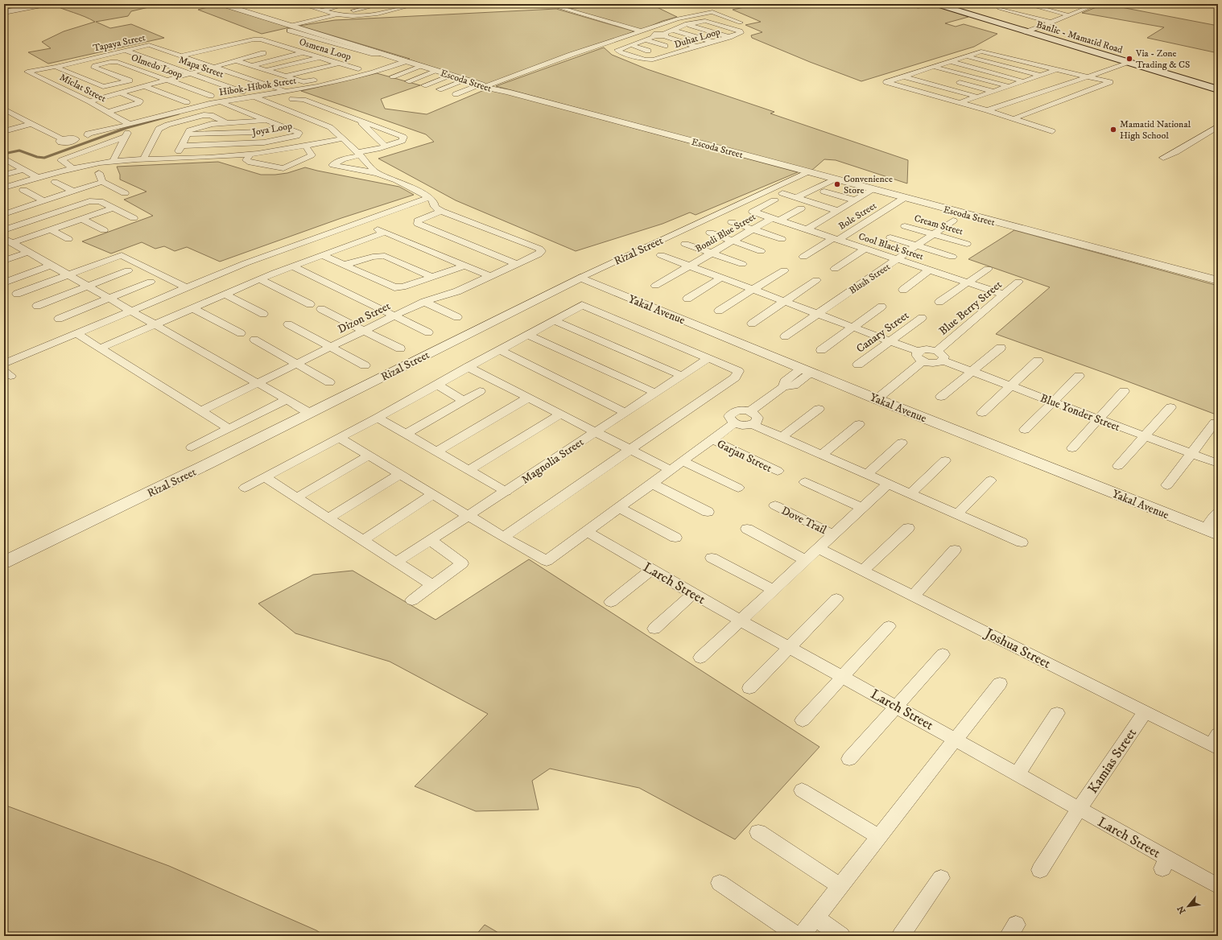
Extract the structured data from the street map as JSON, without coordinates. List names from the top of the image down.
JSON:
{
  "streets": {
    "main road": ["Banlic - Mamatid Road"],
    "street": [
      "Duhat Loop",
      "Tapaya Street",
      "Osmena Loop",
      "Olmedo Loop",
      "Mapa Street",
      "Escoda Street",
      "Hibok-Hibok Street",
      "Miclat Street",
      "Joya Loop",
      "Bole Street",
      "Cream Street",
      "Bondi Blue Street",
      "Cool Black Street",
      "Rizal Street",
      "Blush Street",
      "Blue Berry Street",
      "Yakal Avenue",
      "Dizon Street",
      "Canary Street",
      "Blue Yonder Street",
      "Garjan Street",
      "Magnolia Street",
      "Dove Trail",
      "Larch Street",
      "Joshua Street",
      "Kamias Street"
    ]
  },
  "crossings": [
    ["Tapaya Street", "Osmena Loop"],
    ["Tapaya Street", "Mapa Street"],
    ["Tapaya Street", "Hibok-Hibok Street"],
    ["Tapaya Street", "Miclat Street"],
    ["Olmedo Loop", "Mapa Street"],
    ["Escoda Street", "Hibok-Hibok Street"],
    ["Escoda Street", "Bole Street"],
    ["Escoda Street", "Rizal Street"],
    ["Hibok-Hibok Street", "Miclat Street"],
    ["Hibok-Hibok Street", "Joya Loop"],
    ["Bole Street", "Cool Black Street"],
    ["Cream Street", "Blush Street"],
    ["Bondi Blue Street", "Cool Black Street"],
    ["Cool Black Street", "Blush Street"],
    ["Cool Black Street", "Blue Berry Street"],
    ["Rizal Street", "Yakal Avenue"],
    ["Blue Berry Street", "Blue Yonder Street"],
    ["Larch Street", "Kamias Street"],
    ["Joshua Street", "Kamias Street"]
  ],
  "places": ["Via - Zone Trading & CS", "Mamatid National High School", "Convenience Store"],
  "north": "bottom left"
}
